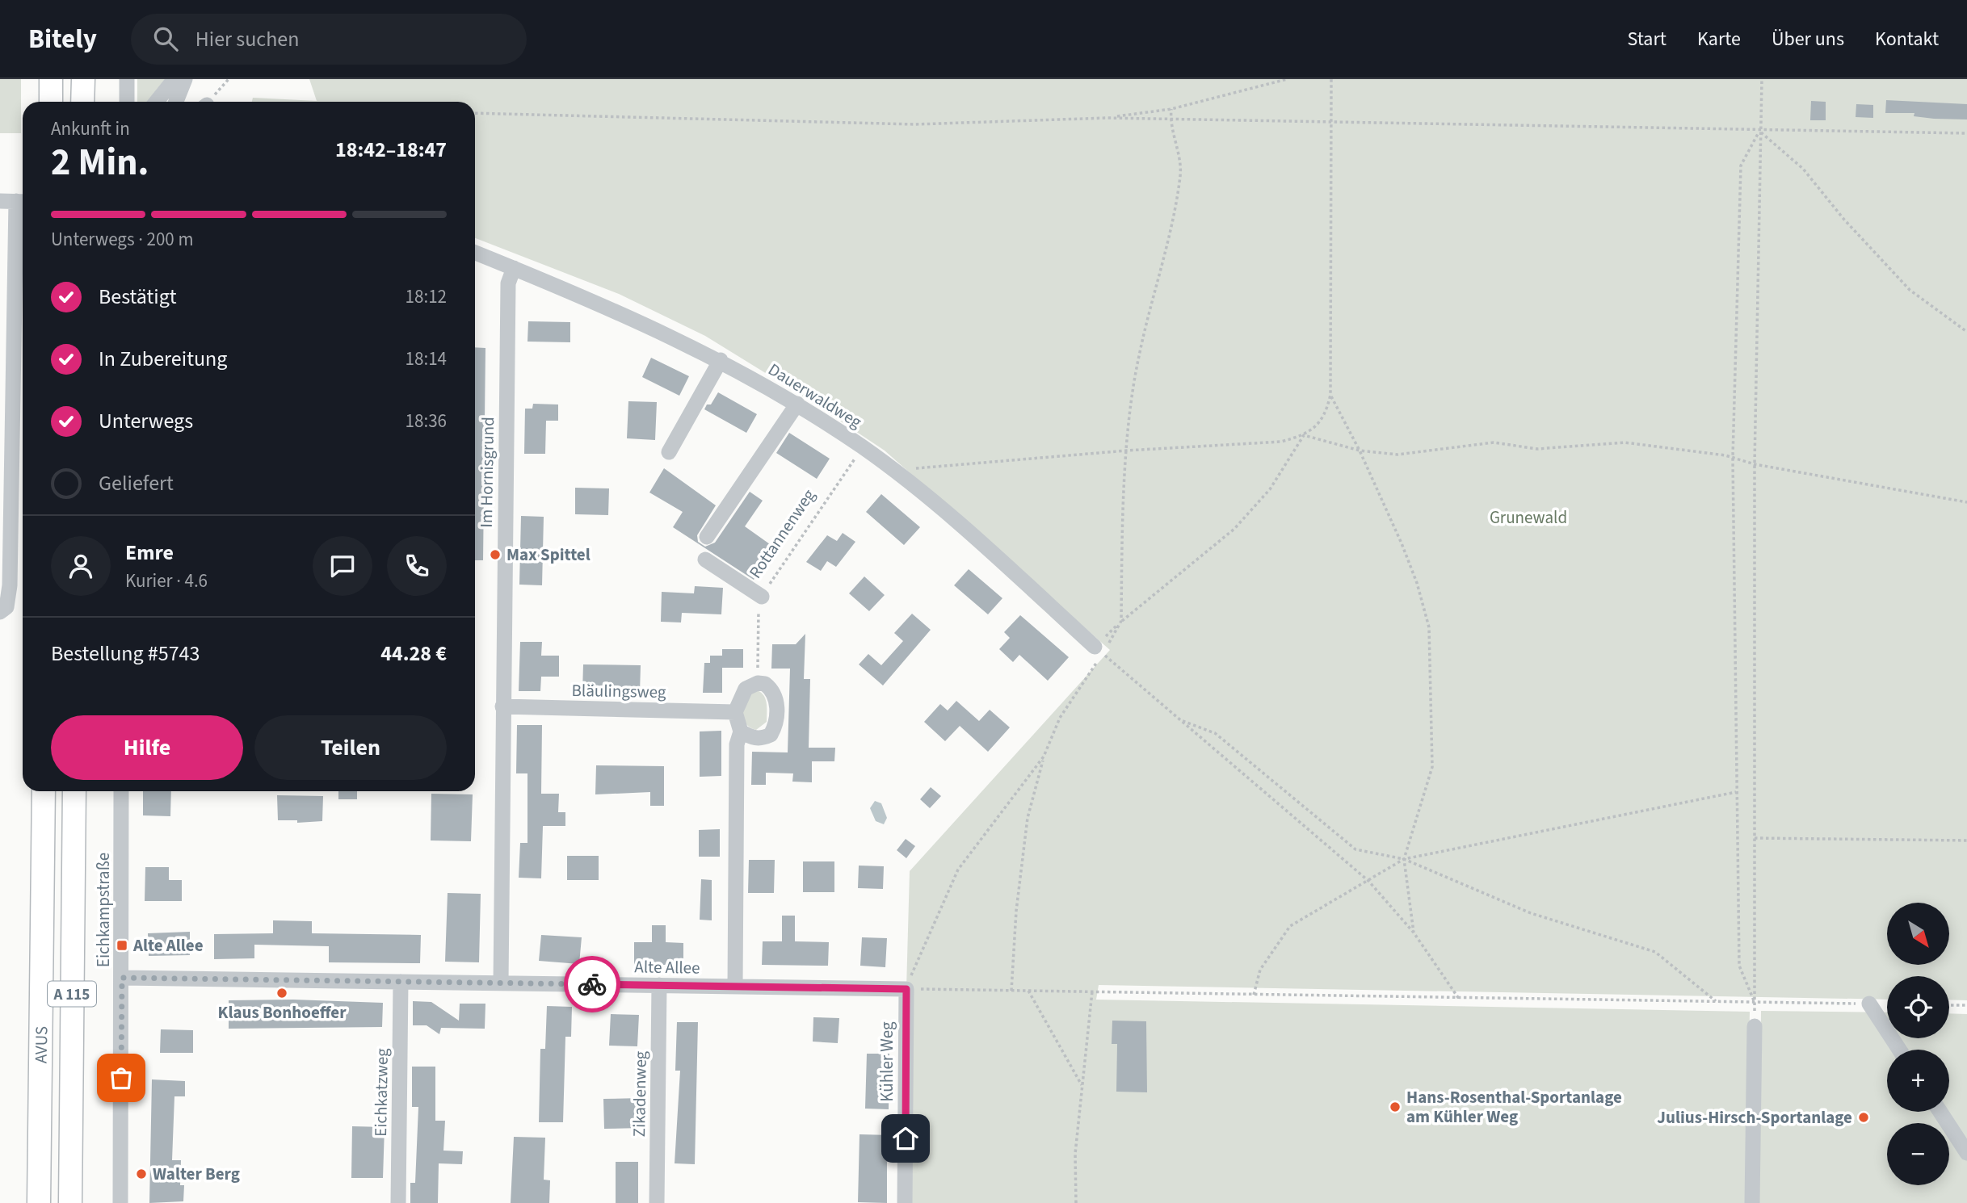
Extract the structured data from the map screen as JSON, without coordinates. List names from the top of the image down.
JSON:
{
  "streets": {
    "highway": ["A 115", "AVUS"],
    "street": [
      "Dauerwaldweg",
      "Im Hornisgrund",
      "Bläulingsweg",
      "Eichkampstraße",
      "Alte Allee",
      "Kühler Weg",
      "Eichkatzweg",
      "Zikadenweg"
    ],
    "path": ["Rottannenweg"]
  },
  "crossings": [
    ["Dauerwaldweg", "Im Hornisgrund"],
    ["Dauerwaldweg", "Rottannenweg"],
    ["Im Hornisgrund", "Bläulingsweg"],
    ["Im Hornisgrund", "Alte Allee"],
    ["Rottannenweg", "Bläulingsweg"],
    ["Eichkampstraße", "Alte Allee"],
    ["Alte Allee", "Kühler Weg"],
    ["Alte Allee", "Eichkatzweg"],
    ["Alte Allee", "Zikadenweg"]
  ],
  "parks": ["Grunewald"],
  "places": {
    "other": [
      "Max Spittel",
      "Klaus Bonhoeffer",
      "Hans-Rosenthal-Sportanlage am Kühler Weg",
      "Julius-Hirsch-Sportanlage",
      "Walter Berg"
    ],
    "transit": ["Alte Allee"]
  },
  "north": "bottom right",
  "page": {
    "header": "Bitely",
    "search": "Hier suchen",
    "nav": [
      "Start",
      "Karte",
      "Über uns",
      "Kontakt"
    ],
    "heading": ["2 Min.", "Ankunft in", "18:42–18:47"],
    "panel": [
      "Emre",
      "Kurier · 4.6",
      "Bestellung #5743",
      "44.28 €"
    ],
    "bar": "Unterwegs · 200 m",
    "list": [
      ["Bestätigt", "18:12"],
      ["In Zubereitung", "18:14"],
      ["Unterwegs", "18:36"],
      "Geliefert"
    ],
    "buttons": ["Hilfe", "Teilen"],
    "map_buttons": ["+", "−"]
  }
}
